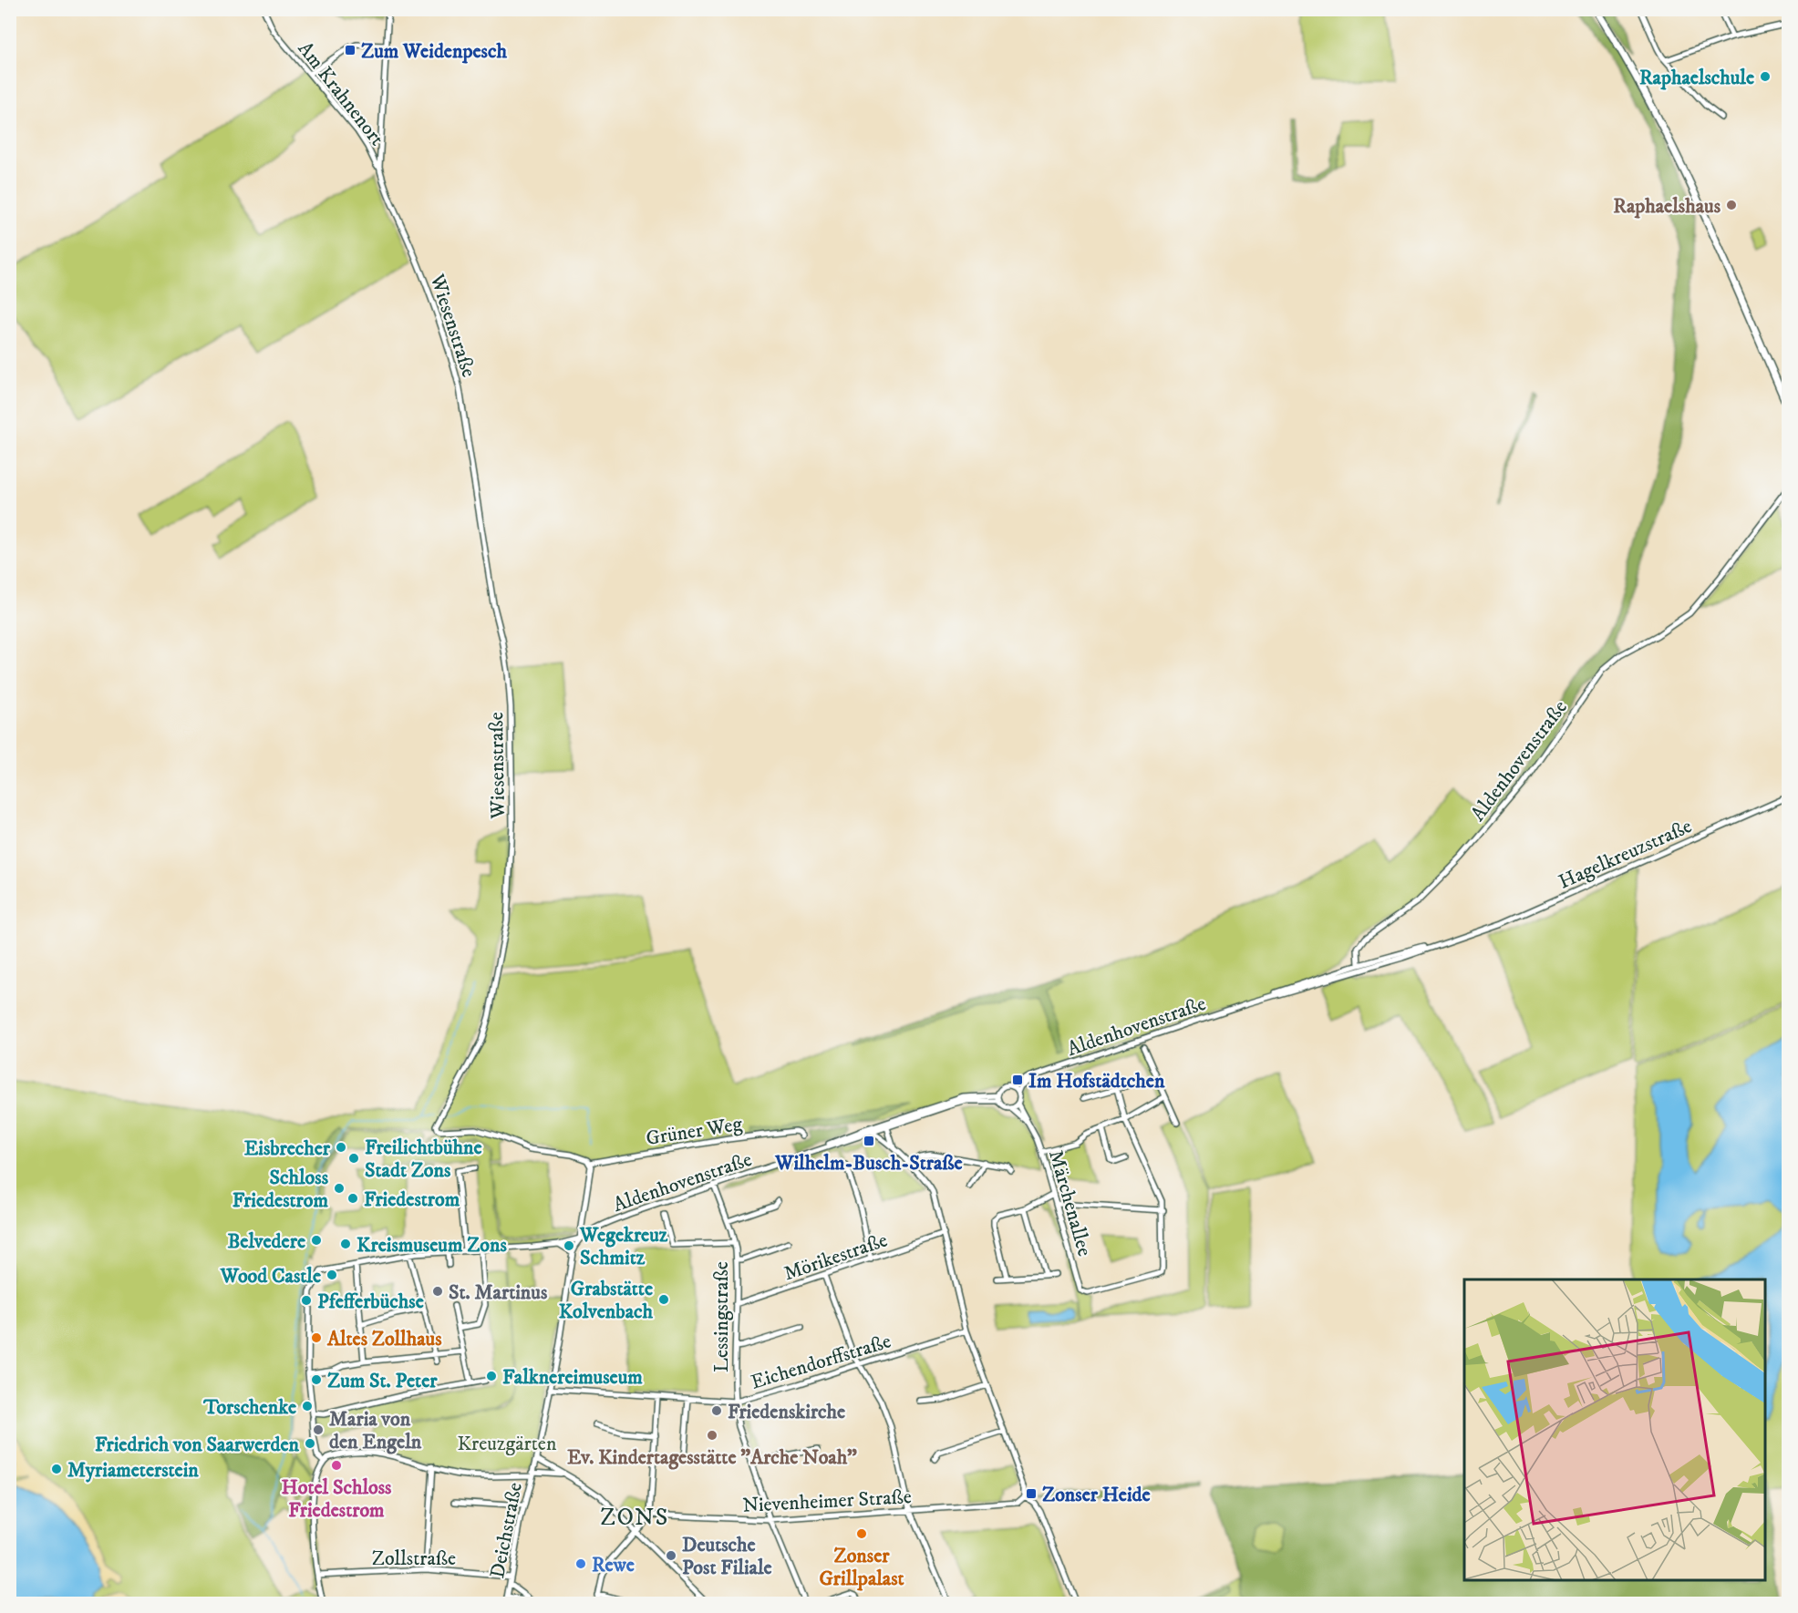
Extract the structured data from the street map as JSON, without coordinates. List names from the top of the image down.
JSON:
{
  "streets": {
    "street": [
      "Am Krahnenort",
      "Wiesenstraße",
      "Aldenhovenstraße",
      "Hagelkreuzstraße",
      "Grüner Weg",
      "Märchenallee",
      "Mörikestraße",
      "Lessingstraße",
      "Eichendorffstraße",
      "Nievenheimer Straße",
      "Deichstraße",
      "Zollstraße"
    ]
  },
  "crossings": [
    ["Am Krahnenort", "Wiesenstraße"],
    ["Wiesenstraße", "Grüner Weg"],
    ["Aldenhovenstraße", "Hagelkreuzstraße"],
    ["Aldenhovenstraße", "Märchenallee"],
    ["Aldenhovenstraße", "Lessingstraße"],
    ["Aldenhovenstraße", "Deichstraße"],
    ["Mörikestraße", "Lessingstraße"],
    ["Lessingstraße", "Eichendorffstraße"],
    ["Lessingstraße", "Nievenheimer Straße"],
    ["Eichendorffstraße", "Deichstraße"],
    ["Deichstraße", "Zollstraße"]
  ],
  "districts": ["ZONS"],
  "parks": ["Kreuzgärten"],
  "places": {
    "transit": [
      "Zum Weidenpesch",
      "Im Hofstädtchen",
      "Wilhelm-Busch-Straße",
      "Zonser Heide"
    ],
    "other": [
      "Raphaelschule",
      "Raphaelshaus",
      "Eisbrecher",
      "Freilichtbühne Stadt Zons",
      "Schloss Friedestrom",
      "Friedestrom",
      "Belvedere",
      "Kreismuseum Zons",
      "Wegekreuz Schmitz",
      "Wood Castle",
      "St. Martinus",
      "Grabstätte Kolvenbach",
      "Pfefferbüchse",
      "Altes Zollhaus",
      "Falknereimuseum",
      "Zum St. Peter",
      "Torschenke",
      "Friedenskirche",
      "Maria von den Engeln",
      "Ev. Kindertagesstätte \"Arche Noah\"",
      "Friedrich von Saarwerden",
      "Hotel Schloss Friedestrom",
      "Myriameterstein",
      "Zonser Grillpalast",
      "Deutsche Post Filiale",
      "Rewe"
    ]
  }
}
